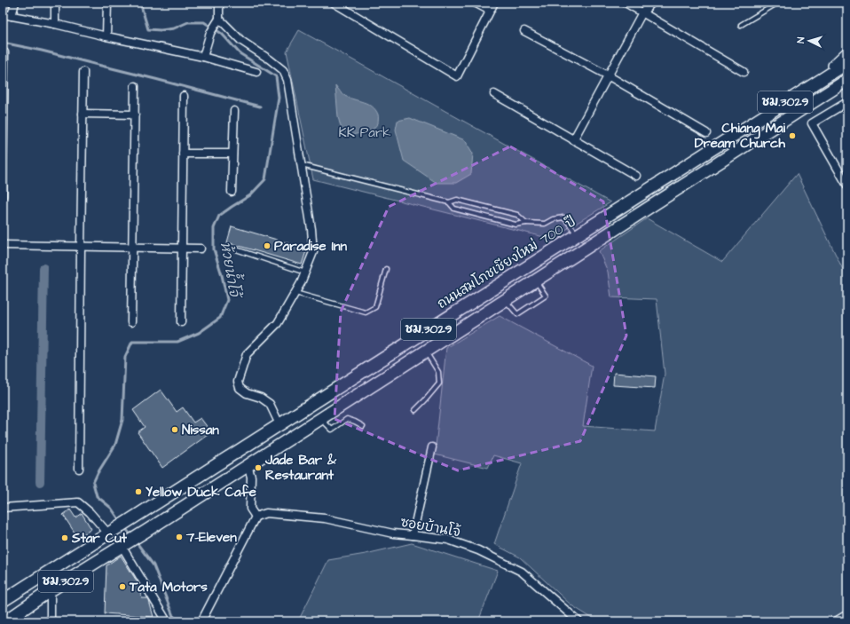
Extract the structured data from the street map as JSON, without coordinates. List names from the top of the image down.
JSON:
{
  "streets": {
    "main road": ["ชม.3029", "ถนนสมโภชเชียงใหม่ 700 ปี"],
    "street": ["ซอยบ้านโจ้"]
  },
  "crossings": [
    ["ชม.3029", "ถนนสมโภชเชียงใหม่ 700 ปี"]
  ],
  "water": ["ห้วยน้ำโจ้"],
  "parks": ["KK Park"],
  "places": [
    "Chiang Mai Dream Church",
    "Paradise Inn",
    "Nissan",
    "Jade Bar & Restaurant",
    "Yellow Duck Cafe",
    "7-Eleven",
    "Star Cut",
    "Tata Motors"
  ],
  "north": "left"
}
